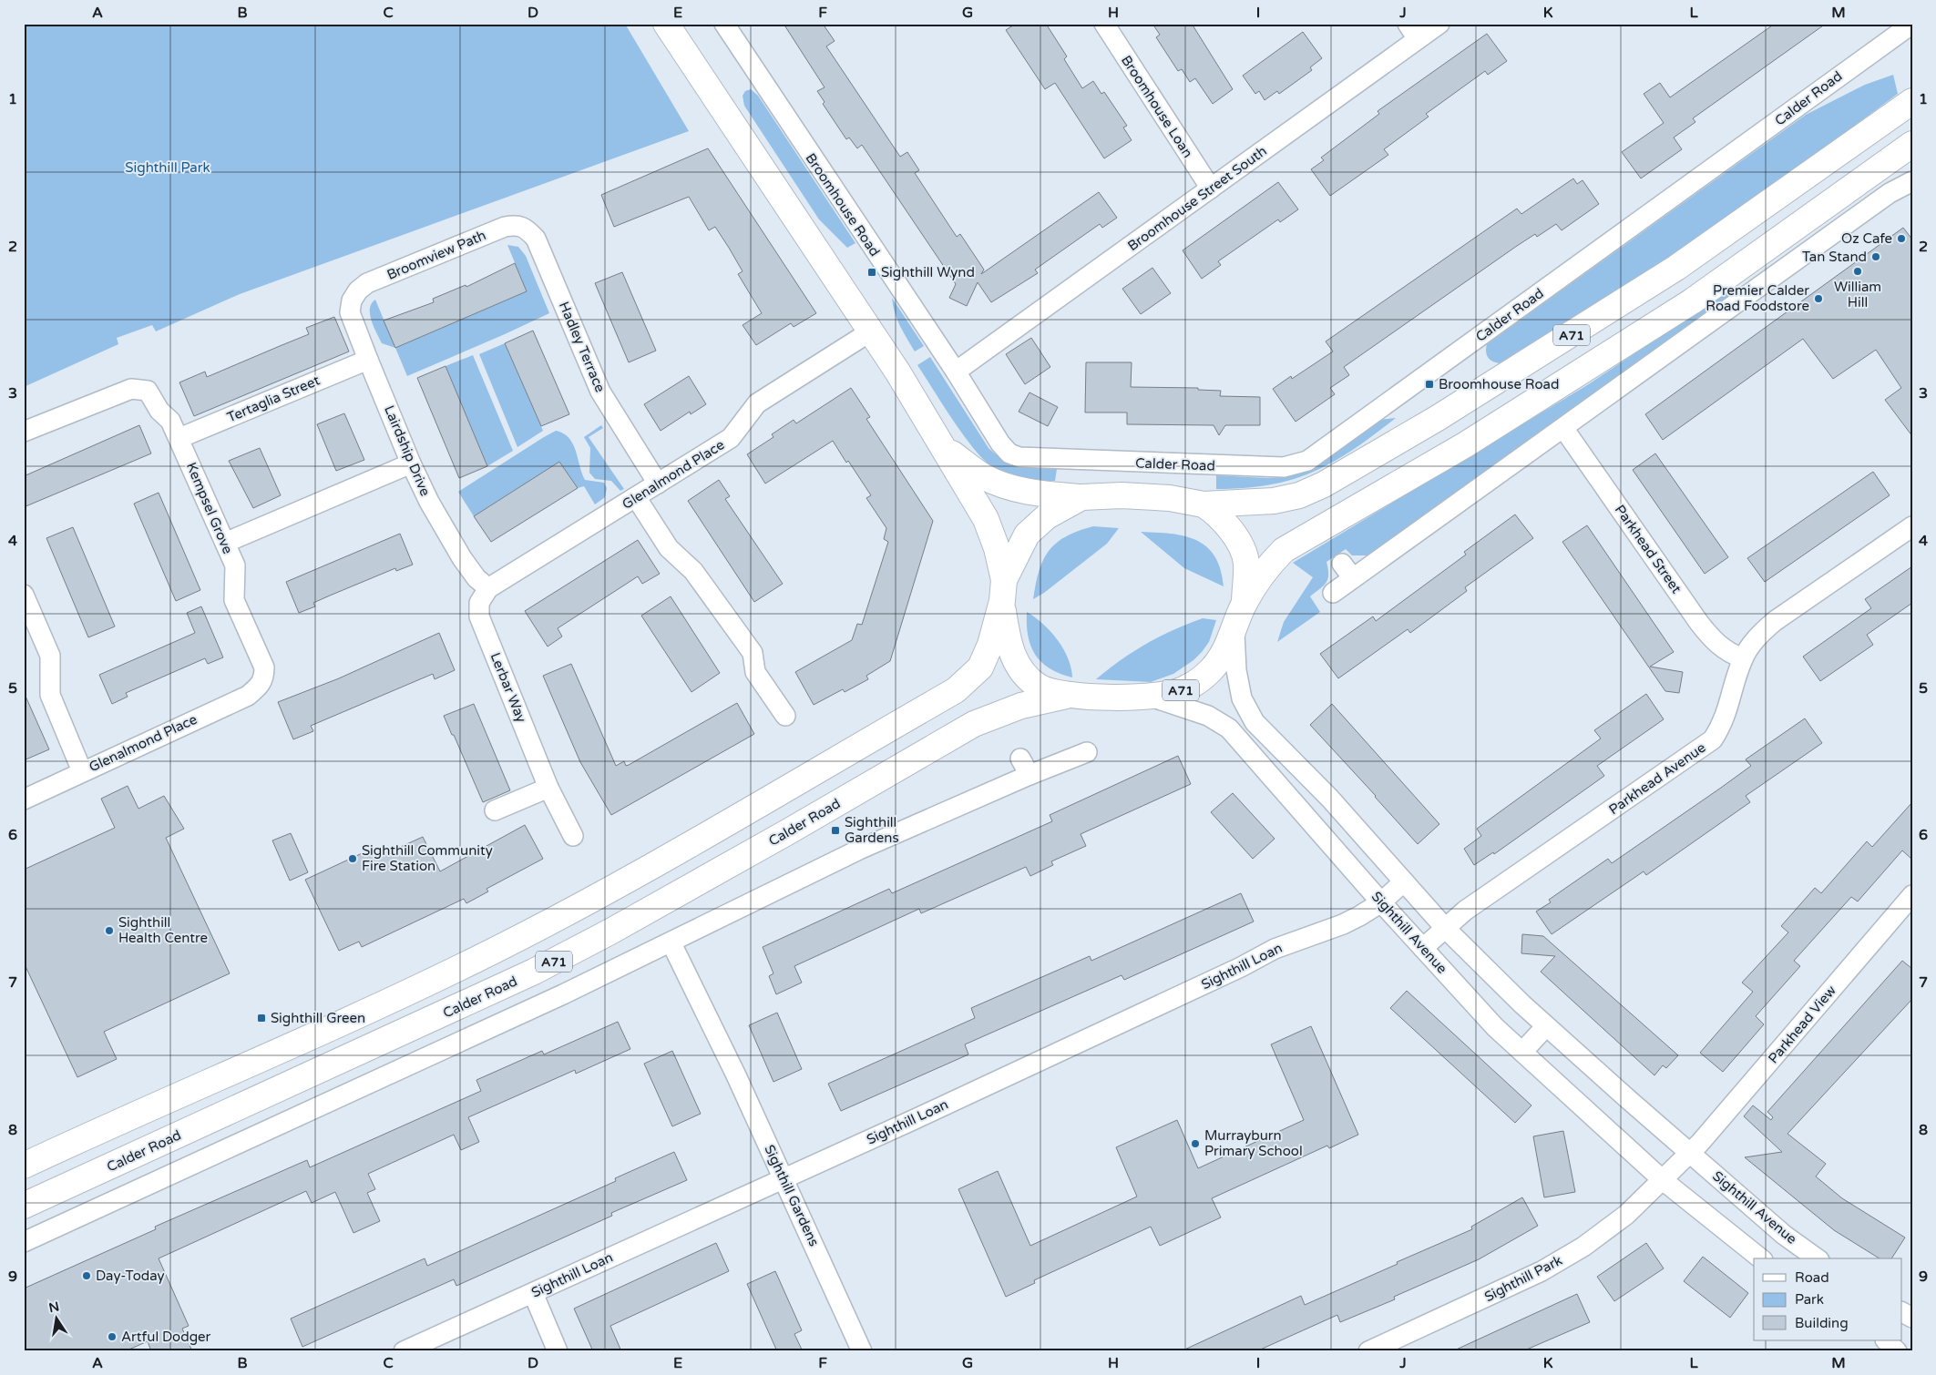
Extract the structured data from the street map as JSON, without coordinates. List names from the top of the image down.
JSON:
{
  "streets": {
    "main road": ["Calder Road", "A71"],
    "street": [
      "Broomhouse Loan",
      "Broomhouse Street South",
      "Broomhouse Road",
      "Broomview Path",
      "Hadley Terrace",
      "Tertaglia Street",
      "Lairdship Drive",
      "Glenalmond Place",
      "Kempsel Grove",
      "Parkhead Street",
      "Lerbar Way",
      "Parkhead Avenue",
      "Sighthill Avenue",
      "Sighthill Loan",
      "Parkhead View",
      "Sighthill Gardens",
      "Sighthill Park"
    ]
  },
  "crossings": [
    ["Calder Road", "Broomhouse Road"],
    ["Calder Road", "Sighthill Avenue"],
    ["Broomhouse Loan", "Broomhouse Street South"],
    ["Broomhouse Street South", "Broomhouse Road"],
    ["Broomview Path", "Hadley Terrace"],
    ["Broomview Path", "Lairdship Drive"],
    ["Hadley Terrace", "Glenalmond Place"],
    ["Tertaglia Street", "Lairdship Drive"],
    ["Tertaglia Street", "Kempsel Grove"],
    ["Lairdship Drive", "Glenalmond Place"],
    ["Lairdship Drive", "Lerbar Way"],
    ["Glenalmond Place", "Kempsel Grove"],
    ["Glenalmond Place", "Lerbar Way"],
    ["Parkhead Street", "Parkhead Avenue"],
    ["Parkhead Avenue", "Sighthill Avenue"],
    ["Sighthill Avenue", "Sighthill Loan"],
    ["Sighthill Avenue", "Parkhead View"],
    ["Sighthill Avenue", "Sighthill Park"],
    ["Sighthill Loan", "Sighthill Gardens"]
  ],
  "parks": ["Sighthill Park"],
  "places": {
    "other": [
      "Oz Cafe",
      "Tan Stand",
      "William Hill",
      "Premier Calder Road Foodstore",
      "Sighthill Community Fire Station",
      "Sighthill Health Centre",
      "Murrayburn Primary School",
      "Day-Today",
      "Artful Dodger"
    ],
    "transit": [
      "Sighthill Wynd",
      "Broomhouse Road",
      "Sighthill Gardens",
      "Sighthill Green"
    ]
  },
  "legend": ["Road", "Park", "Building"],
  "north": "top",
  "grid": {
    "columns": [
      "A",
      "B",
      "C",
      "D",
      "E",
      "F",
      "G",
      "H",
      "I",
      "J",
      "K",
      "L",
      "M"
    ],
    "rows": [
      "1",
      "2",
      "3",
      "4",
      "5",
      "6",
      "7",
      "8",
      "9"
    ]
  }
}
